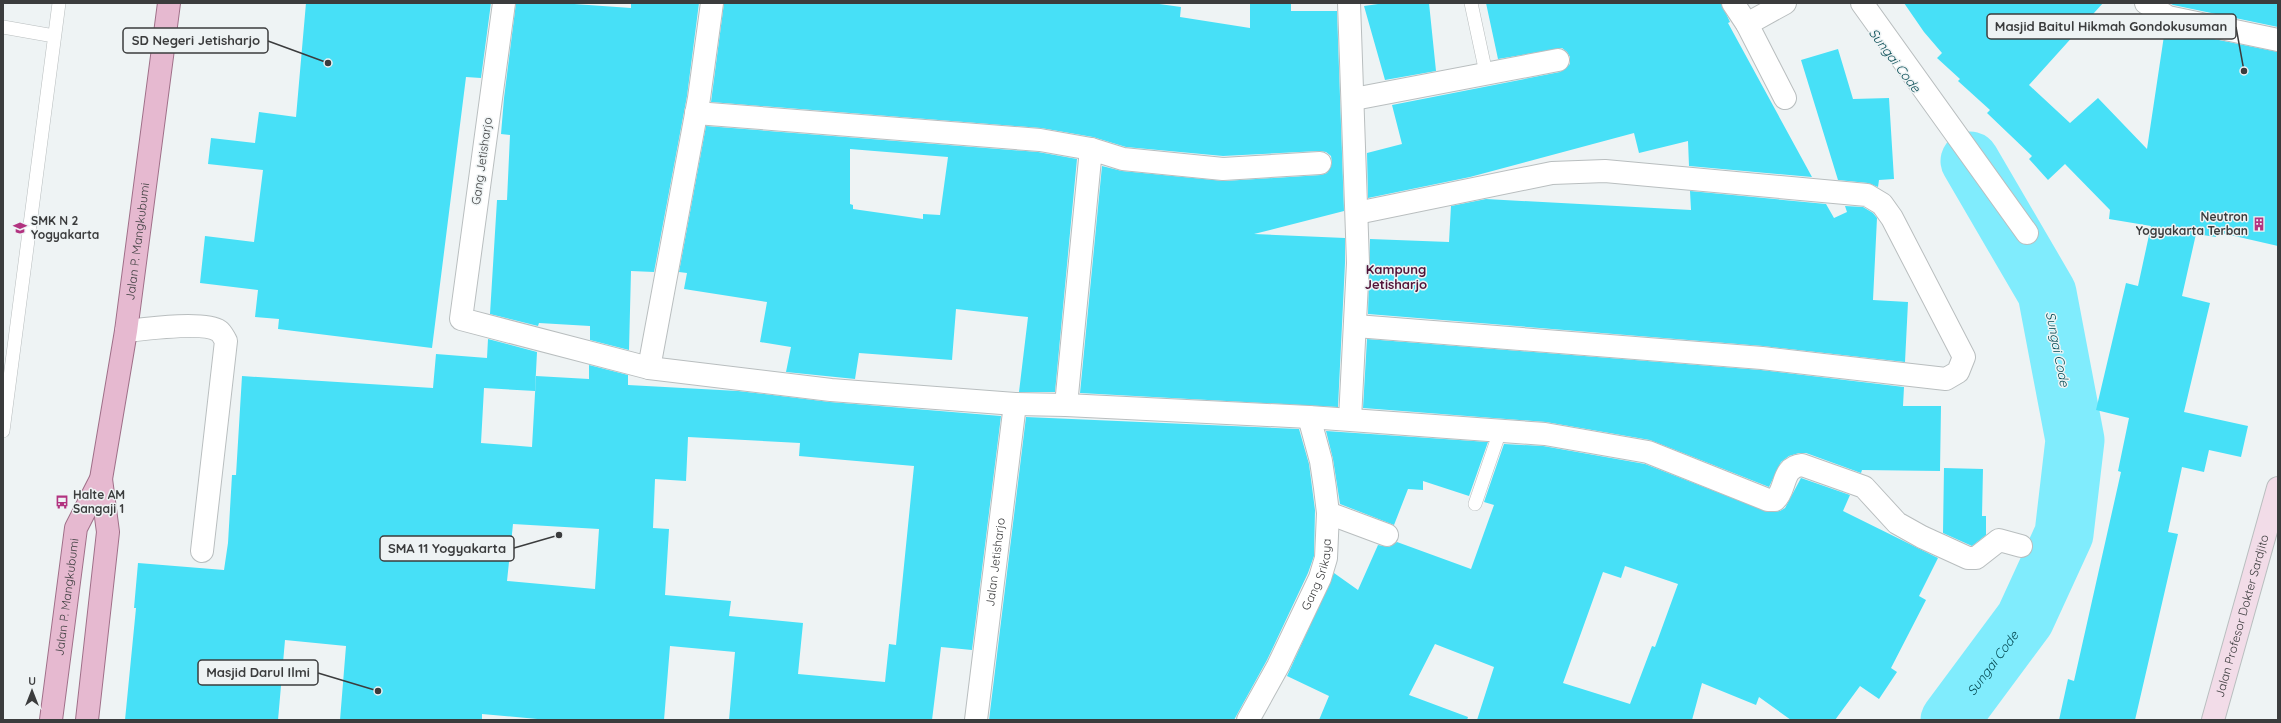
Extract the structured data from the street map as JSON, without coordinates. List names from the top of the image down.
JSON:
{
  "streets": {
    "main road": ["Jalan P. Mangkubumi"],
    "street": [
      "Gang Jetisharjo",
      "Jalan Jetisharjo",
      "Gang Srikaya",
      "Jalan Profesor Dokter Sardjito"
    ]
  },
  "districts": ["Kampung Jetisharjo"],
  "water": ["Sungai Code"],
  "places": {
    "other": [
      "SD Negeri Jetisharjo",
      "Masjid Baitul Hikmah Gondokusuman",
      "SMA 11 Yogyakarta",
      "Masjid Darul Ilmi"
    ],
    "building": ["Neutron Yogyakarta Terban"],
    "school or university": ["SMK N 2 Yogyakarta"],
    "bus stop": ["Halte AM Sangaji 1"]
  },
  "north": "top"
}
